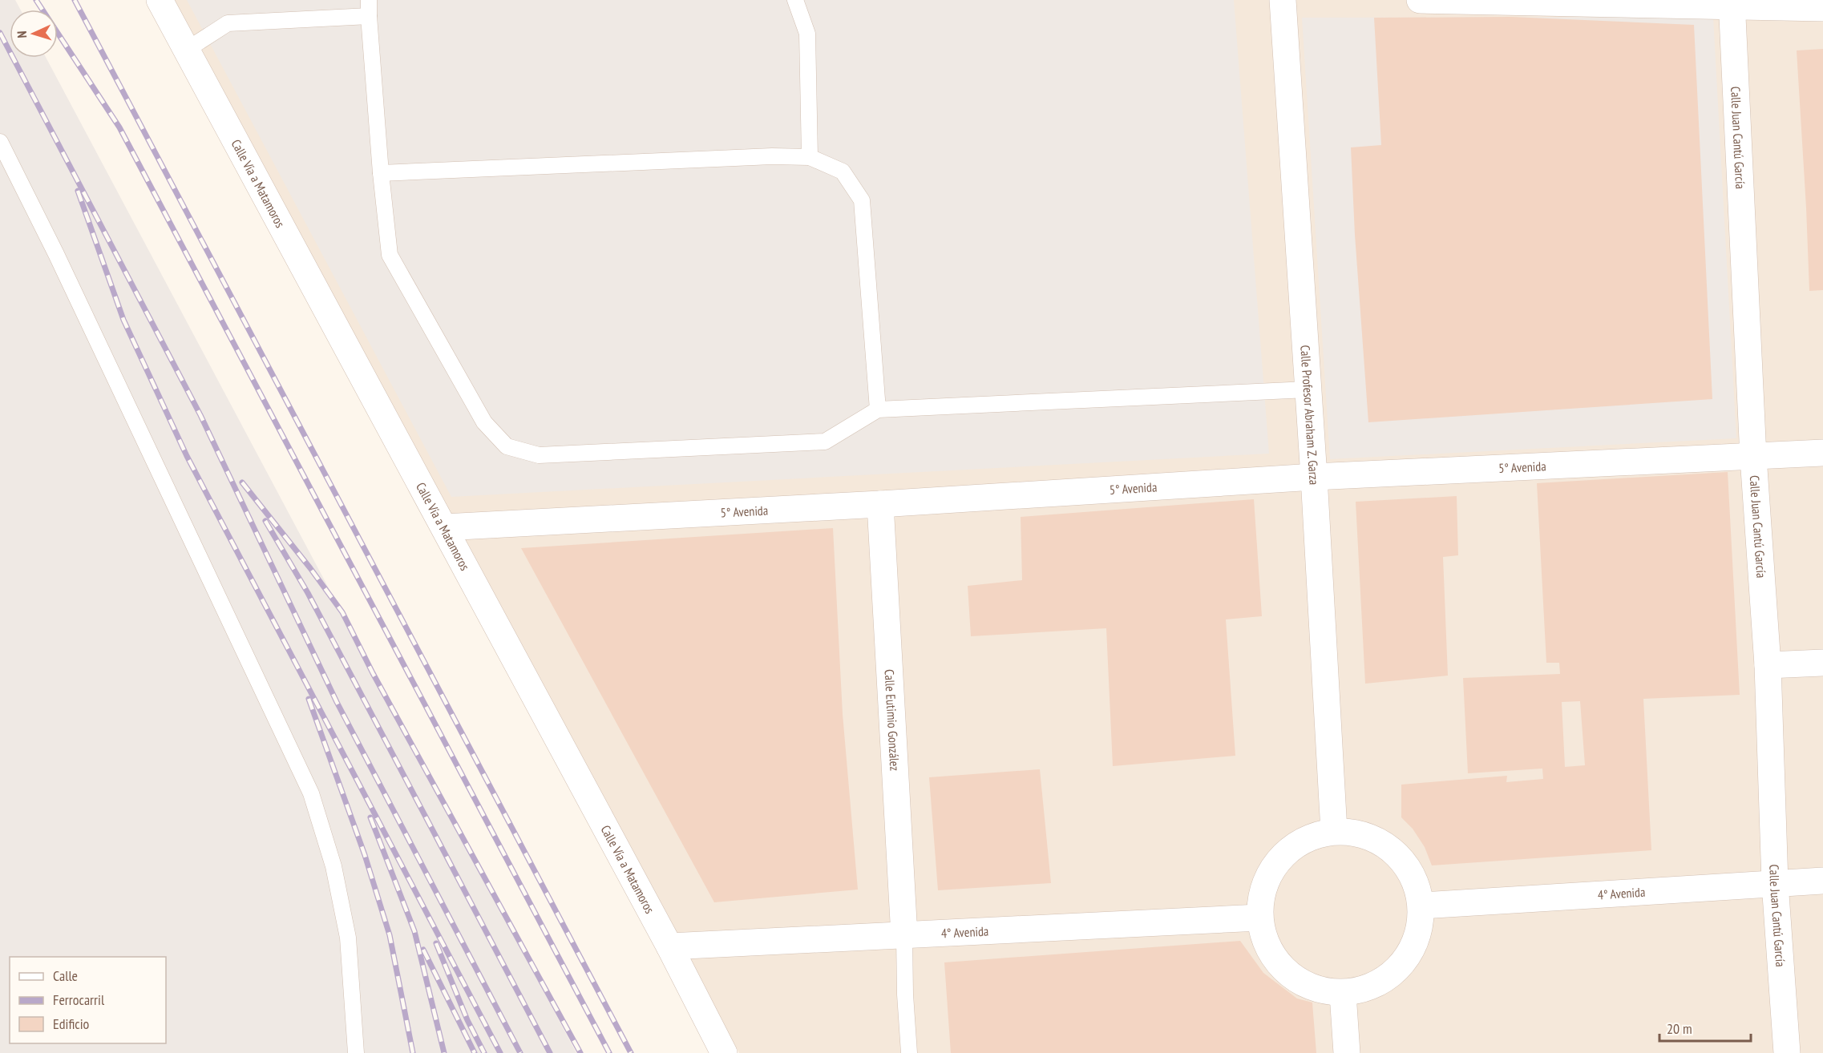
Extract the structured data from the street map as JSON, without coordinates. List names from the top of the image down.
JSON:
{
  "streets": {
    "street": [
      "Calle Juan Cantú García",
      "Calle Vía a Matamoros",
      "Calle Profesor Abraham Z. Garza",
      "5° Avenida",
      "Calle Eutimio González",
      "4° Avenida"
    ]
  },
  "crossings": [
    ["Calle Juan Cantú García", "5° Avenida"],
    ["Calle Juan Cantú García", "4° Avenida"],
    ["Calle Vía a Matamoros", "5° Avenida"],
    ["Calle Vía a Matamoros", "4° Avenida"],
    ["Calle Profesor Abraham Z. Garza", "5° Avenida"],
    ["Calle Profesor Abraham Z. Garza", "4° Avenida"],
    ["5° Avenida", "Calle Eutimio González"],
    ["Calle Eutimio González", "4° Avenida"]
  ],
  "legend": ["Calle", "Ferrocarril", "Edificio"],
  "scale_bar": "20 m",
  "north": "left"
}
